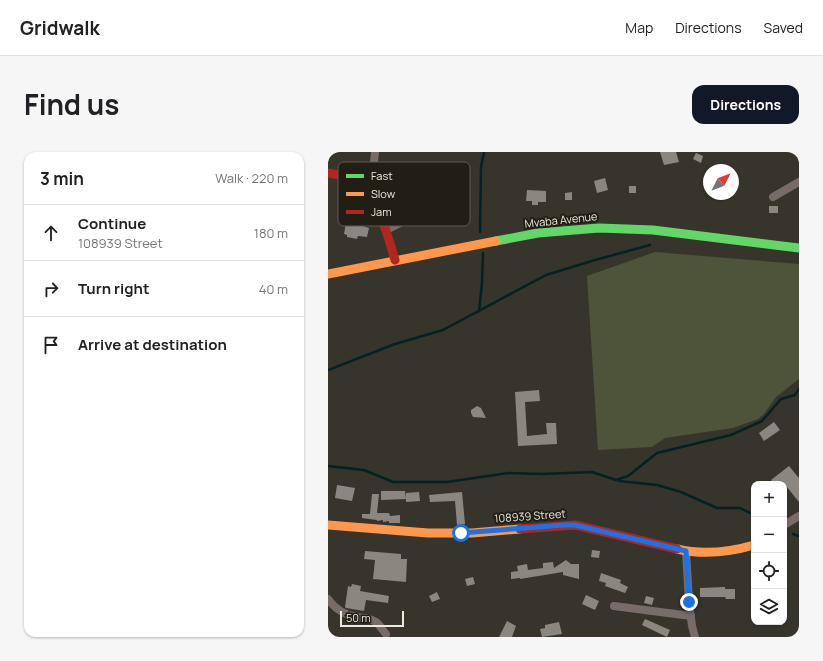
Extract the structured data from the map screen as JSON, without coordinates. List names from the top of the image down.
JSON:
{
  "streets": {
    "street": ["Mvaba Avenue", "108939 Street"]
  },
  "legend": ["Fast", "Slow", "Jam"],
  "scale_bar": "50 m",
  "north": "top right",
  "page": {
    "header": "Gridwalk",
    "nav": ["Map", "Directions", "Saved"],
    "title": "Find us",
    "buttons": "Directions",
    "heading": ["3 min", "Walk · 220 m"],
    "list": [
      ["Continue", "108939 Street", "180 m"],
      ["Turn right", "40 m"],
      "Arrive at destination"
    ],
    "map_buttons": ["+", "−"],
    "scale": "50 m"
  }
}
